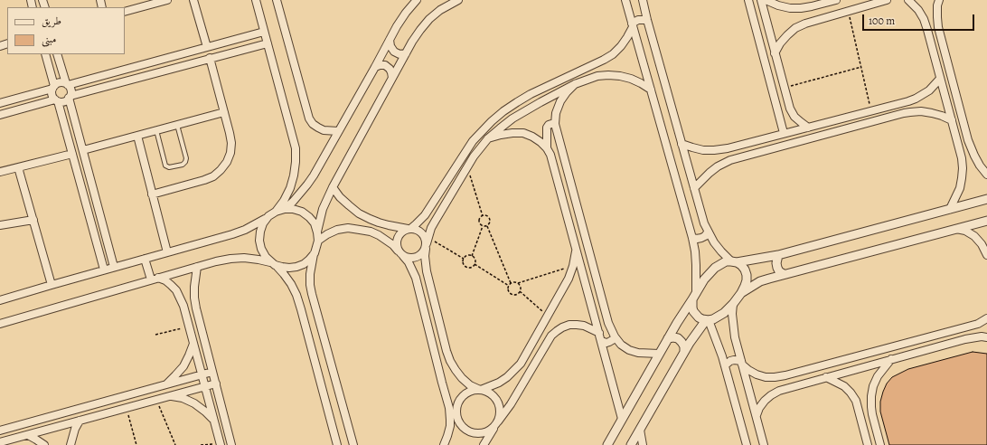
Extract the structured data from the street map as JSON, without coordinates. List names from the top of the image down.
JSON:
{
  "legend": ["طريق", "مبنى"],
  "scale_bar": "100 m"
}
